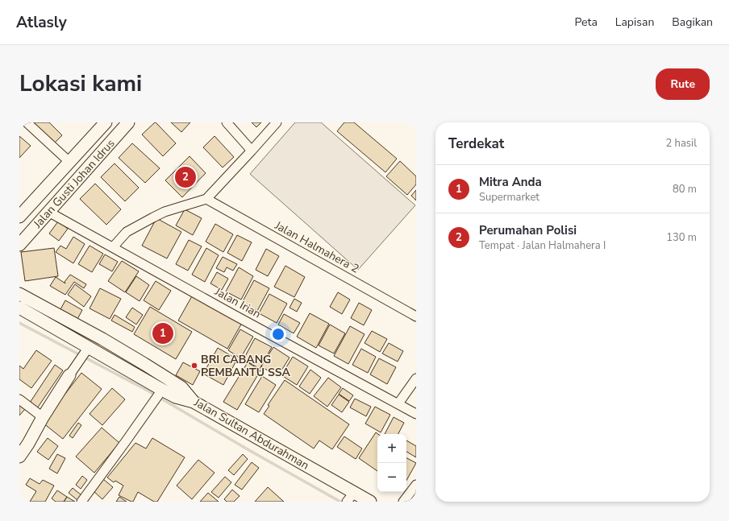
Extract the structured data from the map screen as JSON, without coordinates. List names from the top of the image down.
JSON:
{
  "streets": {
    "street": [
      "Jalan Gusti Johan Idrus",
      "Jalan Halmahera 2",
      "Jalan Irian",
      "Jalan Sultan Abdurahman"
    ]
  },
  "crossings": [
    ["Jalan Gusti Johan Idrus", "Jalan Irian"]
  ],
  "places": ["BRI CABANG PEMBANTU SSA"],
  "page": {
    "header": "Atlasly",
    "nav": ["Peta", "Lapisan", "Bagikan"],
    "title": "Lokasi kami",
    "buttons": "Rute",
    "heading": ["Terdekat", "2 hasil"],
    "list": [
      {
        "mark": "1",
        "name": "Mitra Anda",
        "note": "Supermarket",
        "value": "80 m"
      },
      {
        "mark": "2",
        "name": "Perumahan Polisi",
        "note": "Tempat · Jalan Halmahera I",
        "value": "130 m"
      }
    ],
    "pins": ["2", "1"],
    "map_buttons": ["+", "−"]
  }
}
